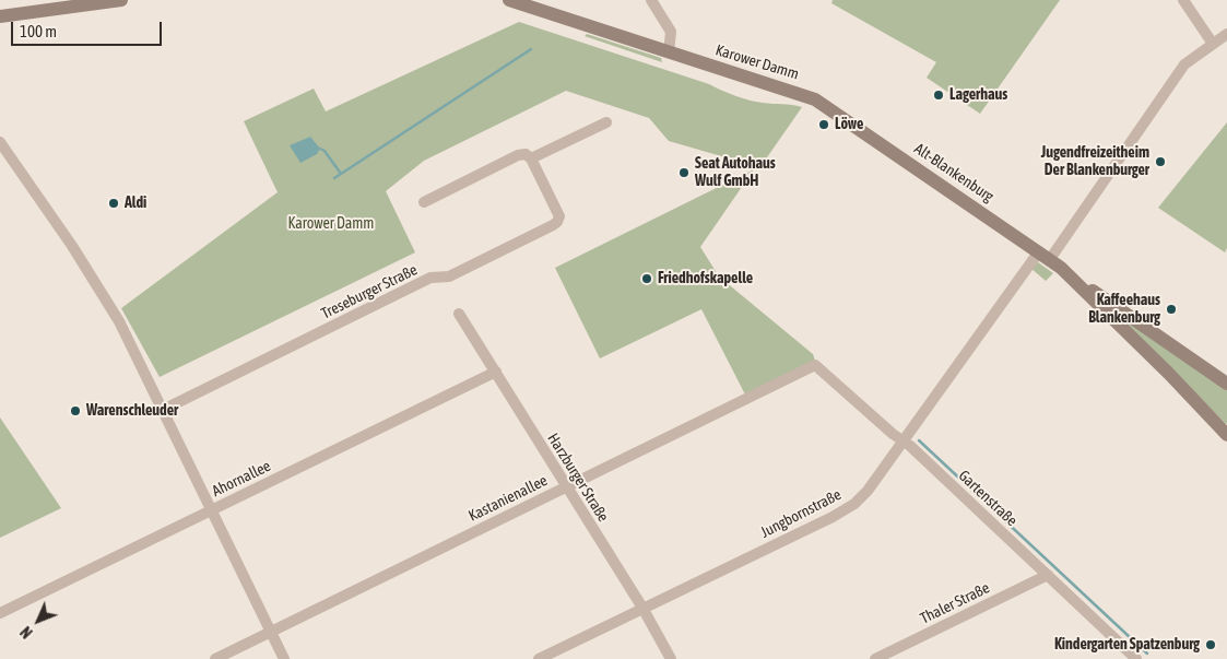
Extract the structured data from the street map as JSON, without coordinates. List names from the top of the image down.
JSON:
{
  "streets": {
    "main road": ["Karower Damm", "Alt-Blankenburg"],
    "street": [
      "Treseburger Straße",
      "Harzburger Straße",
      "Ahornallee",
      "Kastanienallee",
      "Gartenstraße",
      "Jungbornstraße",
      "Thaler Straße"
    ]
  },
  "crossings": [
    ["Karower Damm", "Alt-Blankenburg"],
    ["Alt-Blankenburg", "Jungbornstraße"],
    ["Harzburger Straße", "Ahornallee"],
    ["Harzburger Straße", "Kastanienallee"],
    ["Harzburger Straße", "Jungbornstraße"],
    ["Kastanienallee", "Gartenstraße"],
    ["Gartenstraße", "Jungbornstraße"],
    ["Gartenstraße", "Thaler Straße"]
  ],
  "parks": ["Karower Damm"],
  "places": [
    "Lagerhaus",
    "Löwe",
    "Jugendfreizeitheim Der Blankenburger",
    "Seat Autohaus Wulf GmbH",
    "Aldi",
    "Friedhofskapelle",
    "Kaffeehaus Blankenburg",
    "Warenschleuder",
    "Kindergarten Spatzenburg"
  ],
  "scale_bar": "100 m",
  "north": "bottom left"
}
